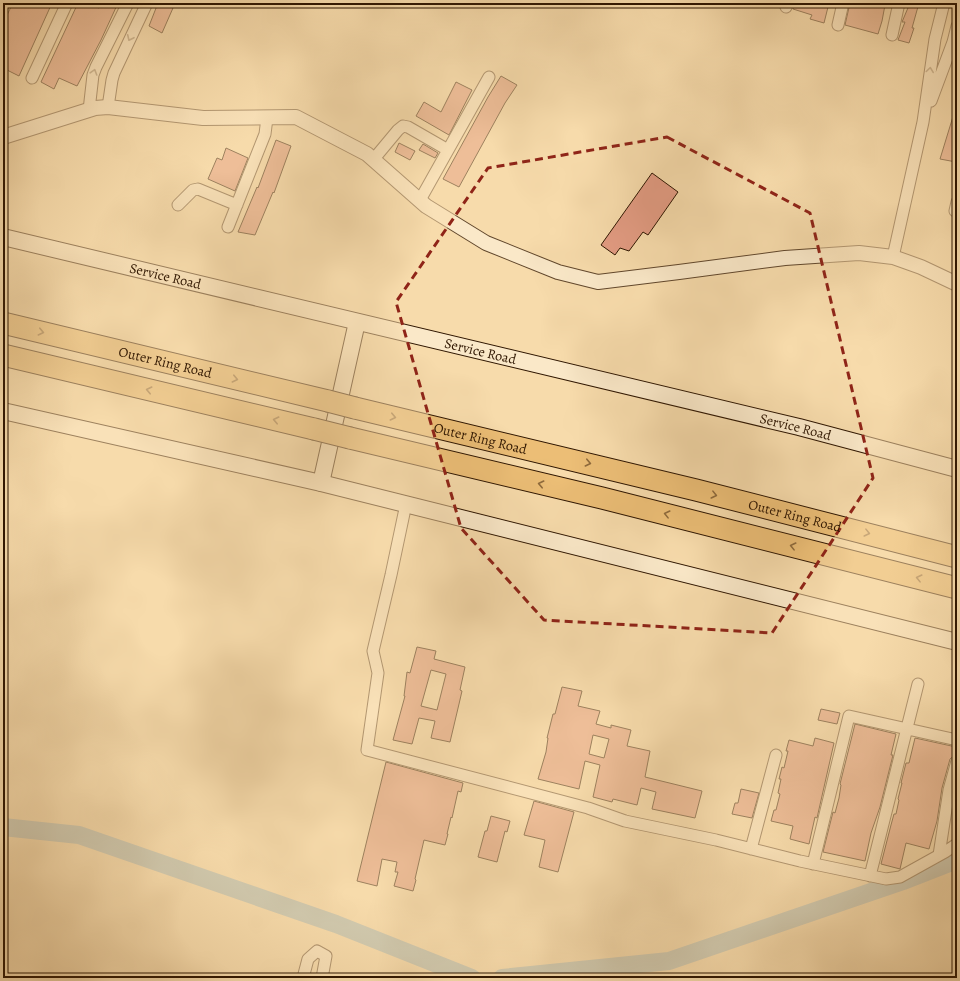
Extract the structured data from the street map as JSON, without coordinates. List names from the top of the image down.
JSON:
{
  "streets": {
    "highway": ["Outer Ring Road"],
    "main road": ["Service Road"]
  }
}
